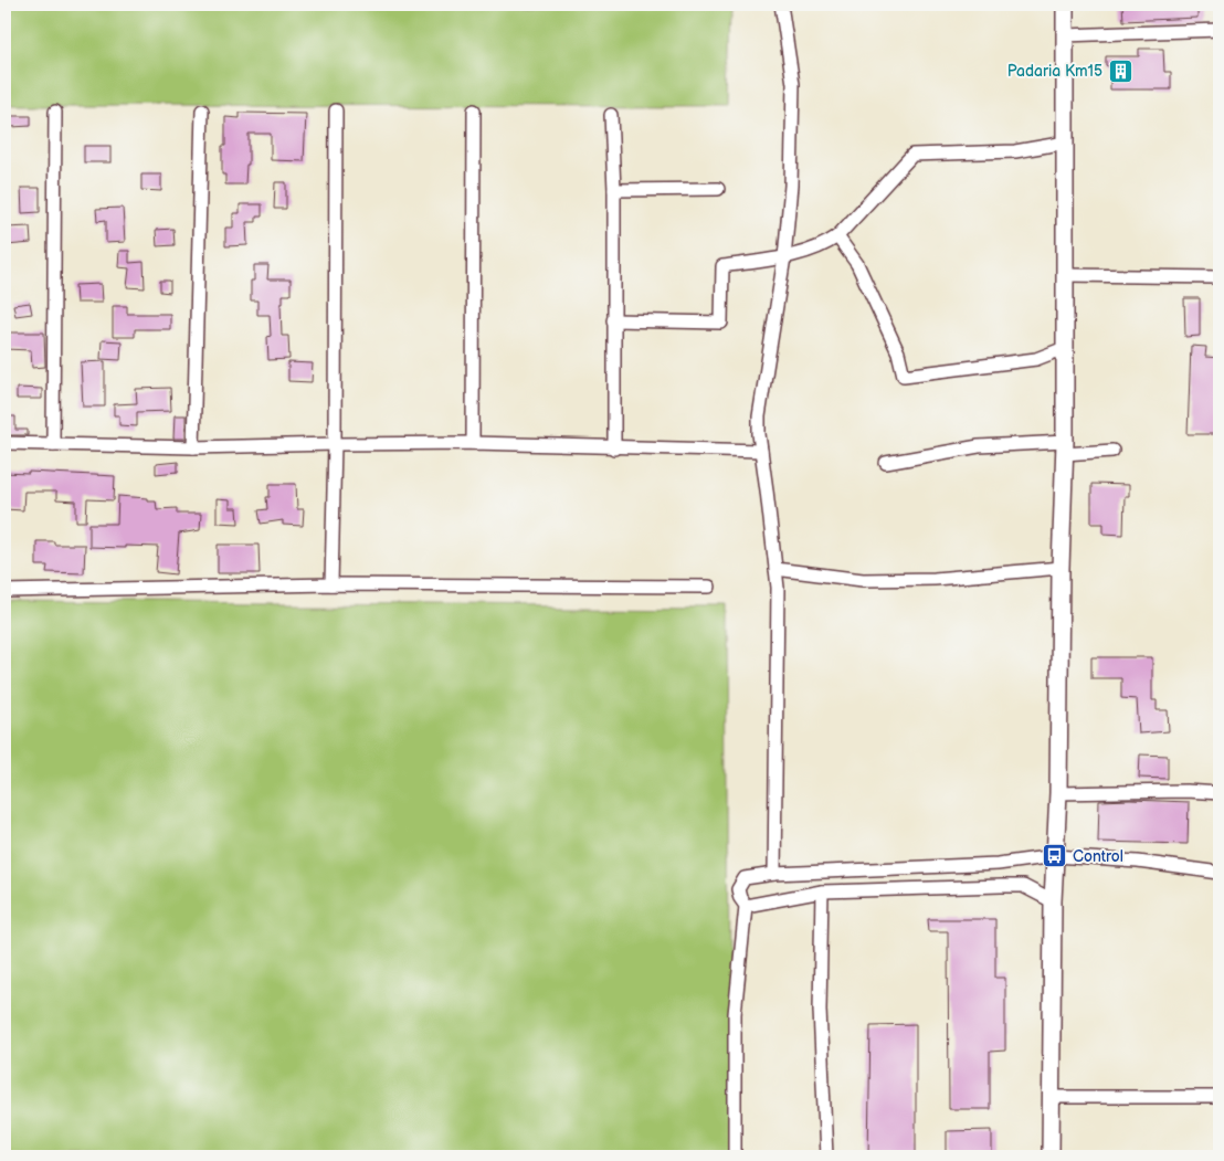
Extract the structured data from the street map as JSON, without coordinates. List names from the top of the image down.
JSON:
{
  "places": {
    "building": ["Padaria Km15"],
    "bus stop": ["Control"]
  }
}
